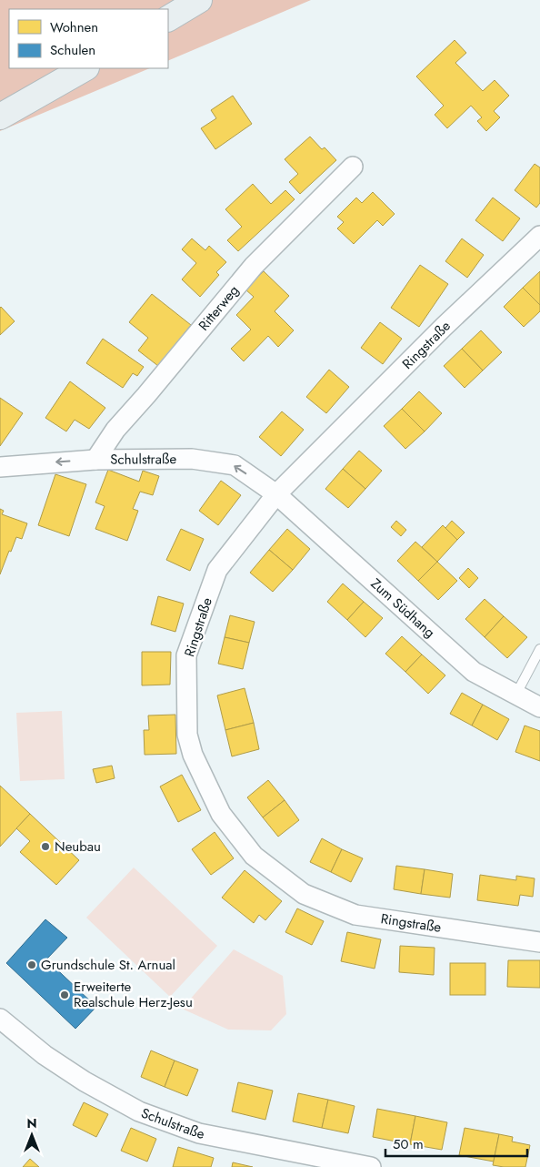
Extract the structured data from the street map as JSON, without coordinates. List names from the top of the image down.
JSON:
{
  "streets": {
    "street": [
      "Ritterweg",
      "Ringstraße",
      "Schulstraße",
      "Zum Südhang"
    ]
  },
  "crossings": [
    ["Ritterweg", "Schulstraße"],
    ["Ringstraße", "Schulstraße"],
    ["Ringstraße", "Zum Südhang"],
    ["Schulstraße", "Zum Südhang"]
  ],
  "one_way": ["Schulstraße"],
  "places": ["Neubau", "Grundschule St. Arnual", "Erweiterte Realschule Herz-Jesu"],
  "legend": ["Wohnen", "Schulen"],
  "scale_bar": "50 m",
  "north": "top"
}
